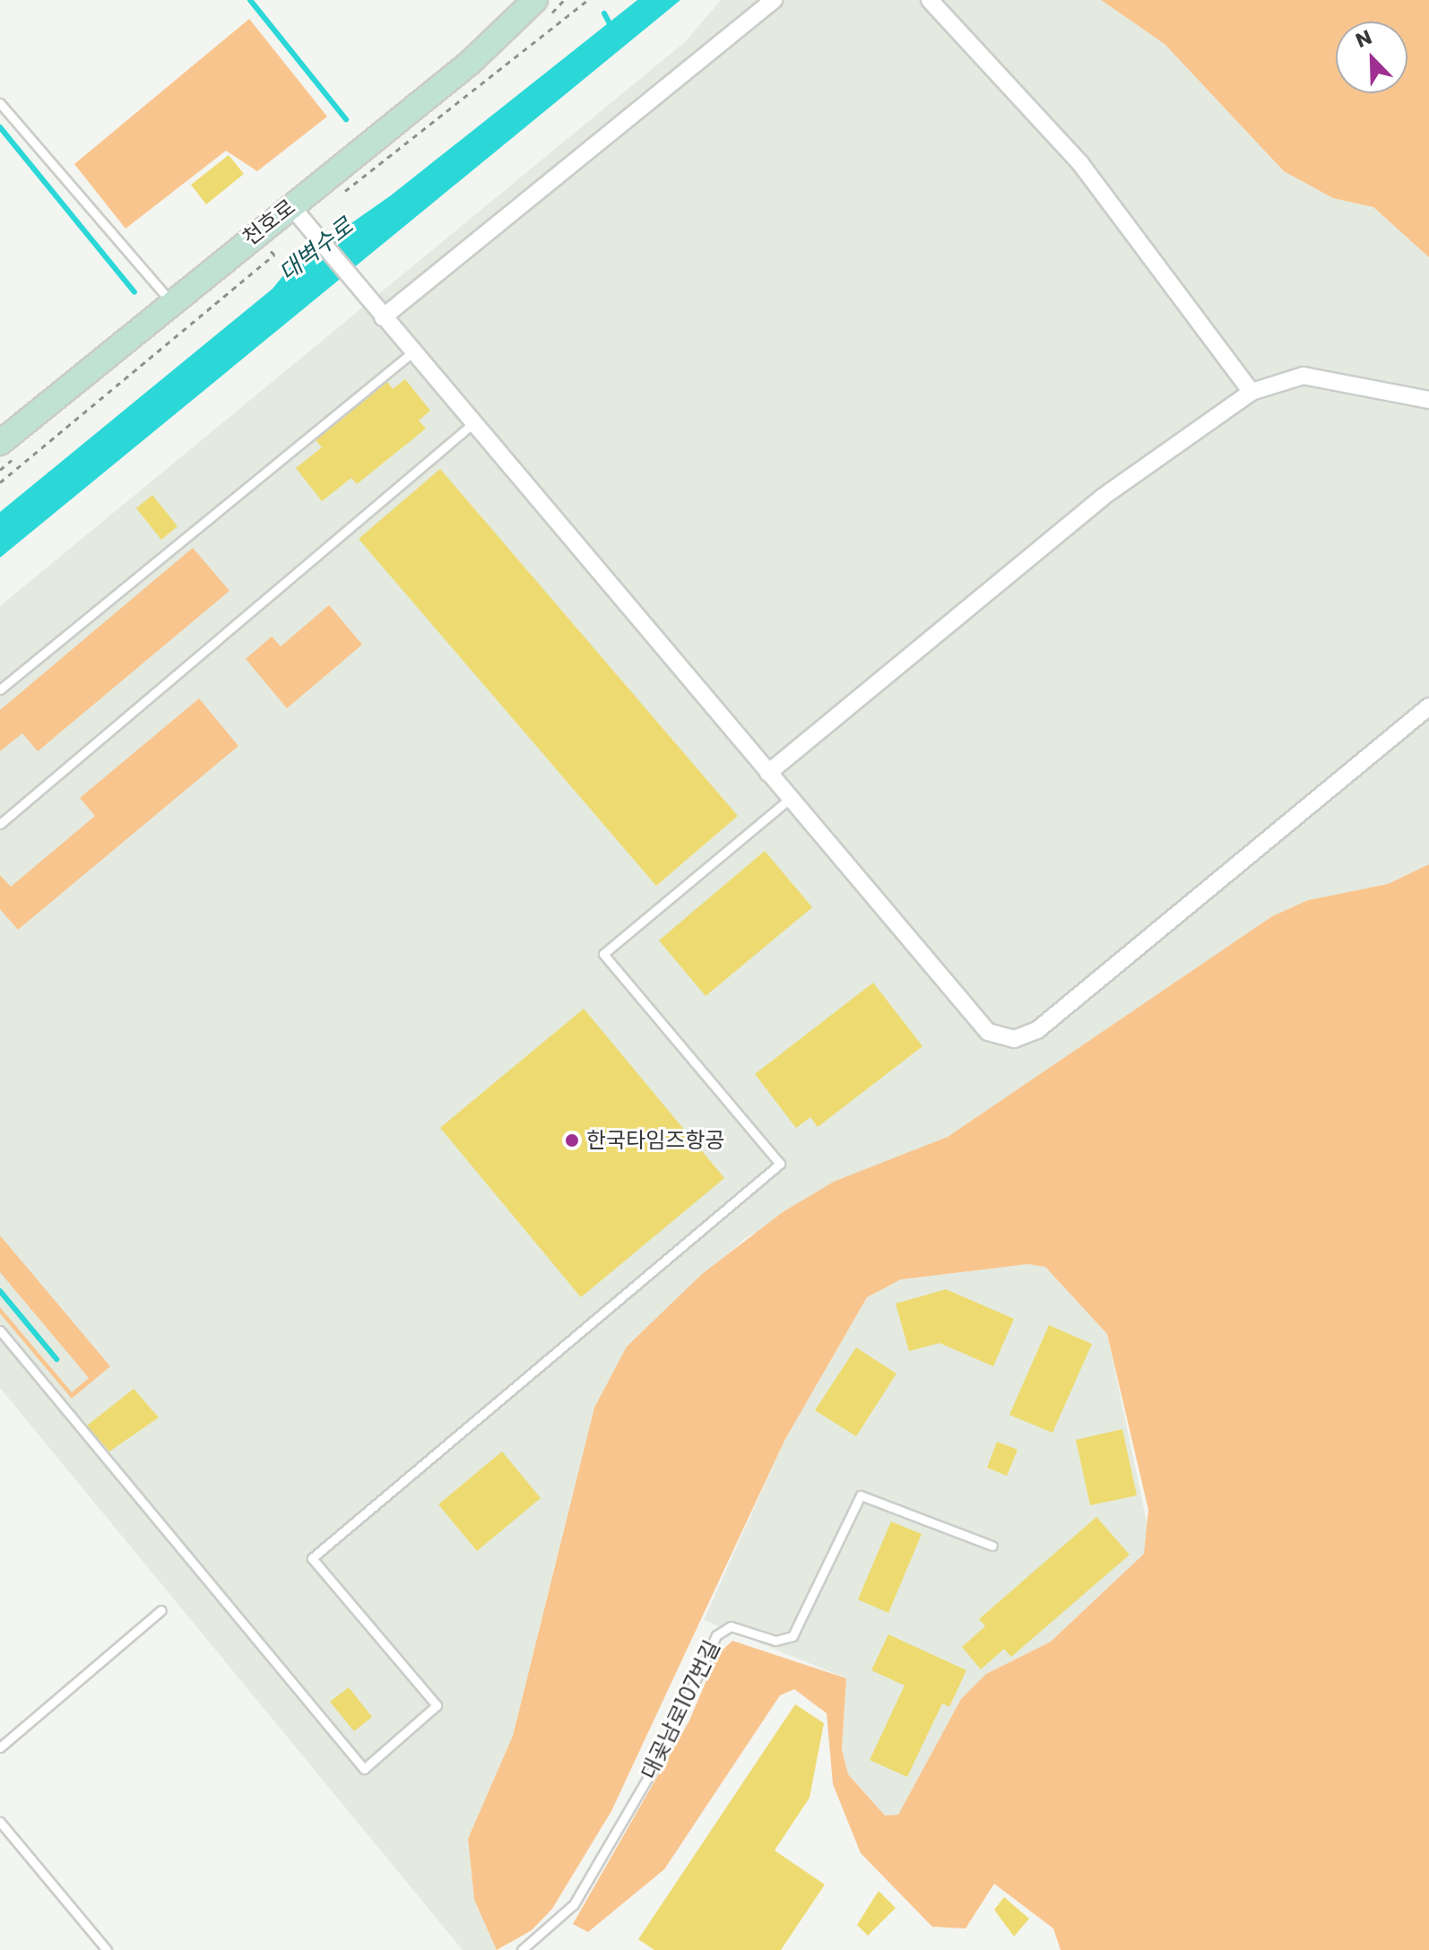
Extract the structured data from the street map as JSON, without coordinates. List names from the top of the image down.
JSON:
{
  "streets": {
    "street": ["천호로"],
    "lane": ["대곶남로107번길"]
  },
  "water": ["대벽수로"],
  "places": ["한국타임즈항공"],
  "north": "top left"
}
